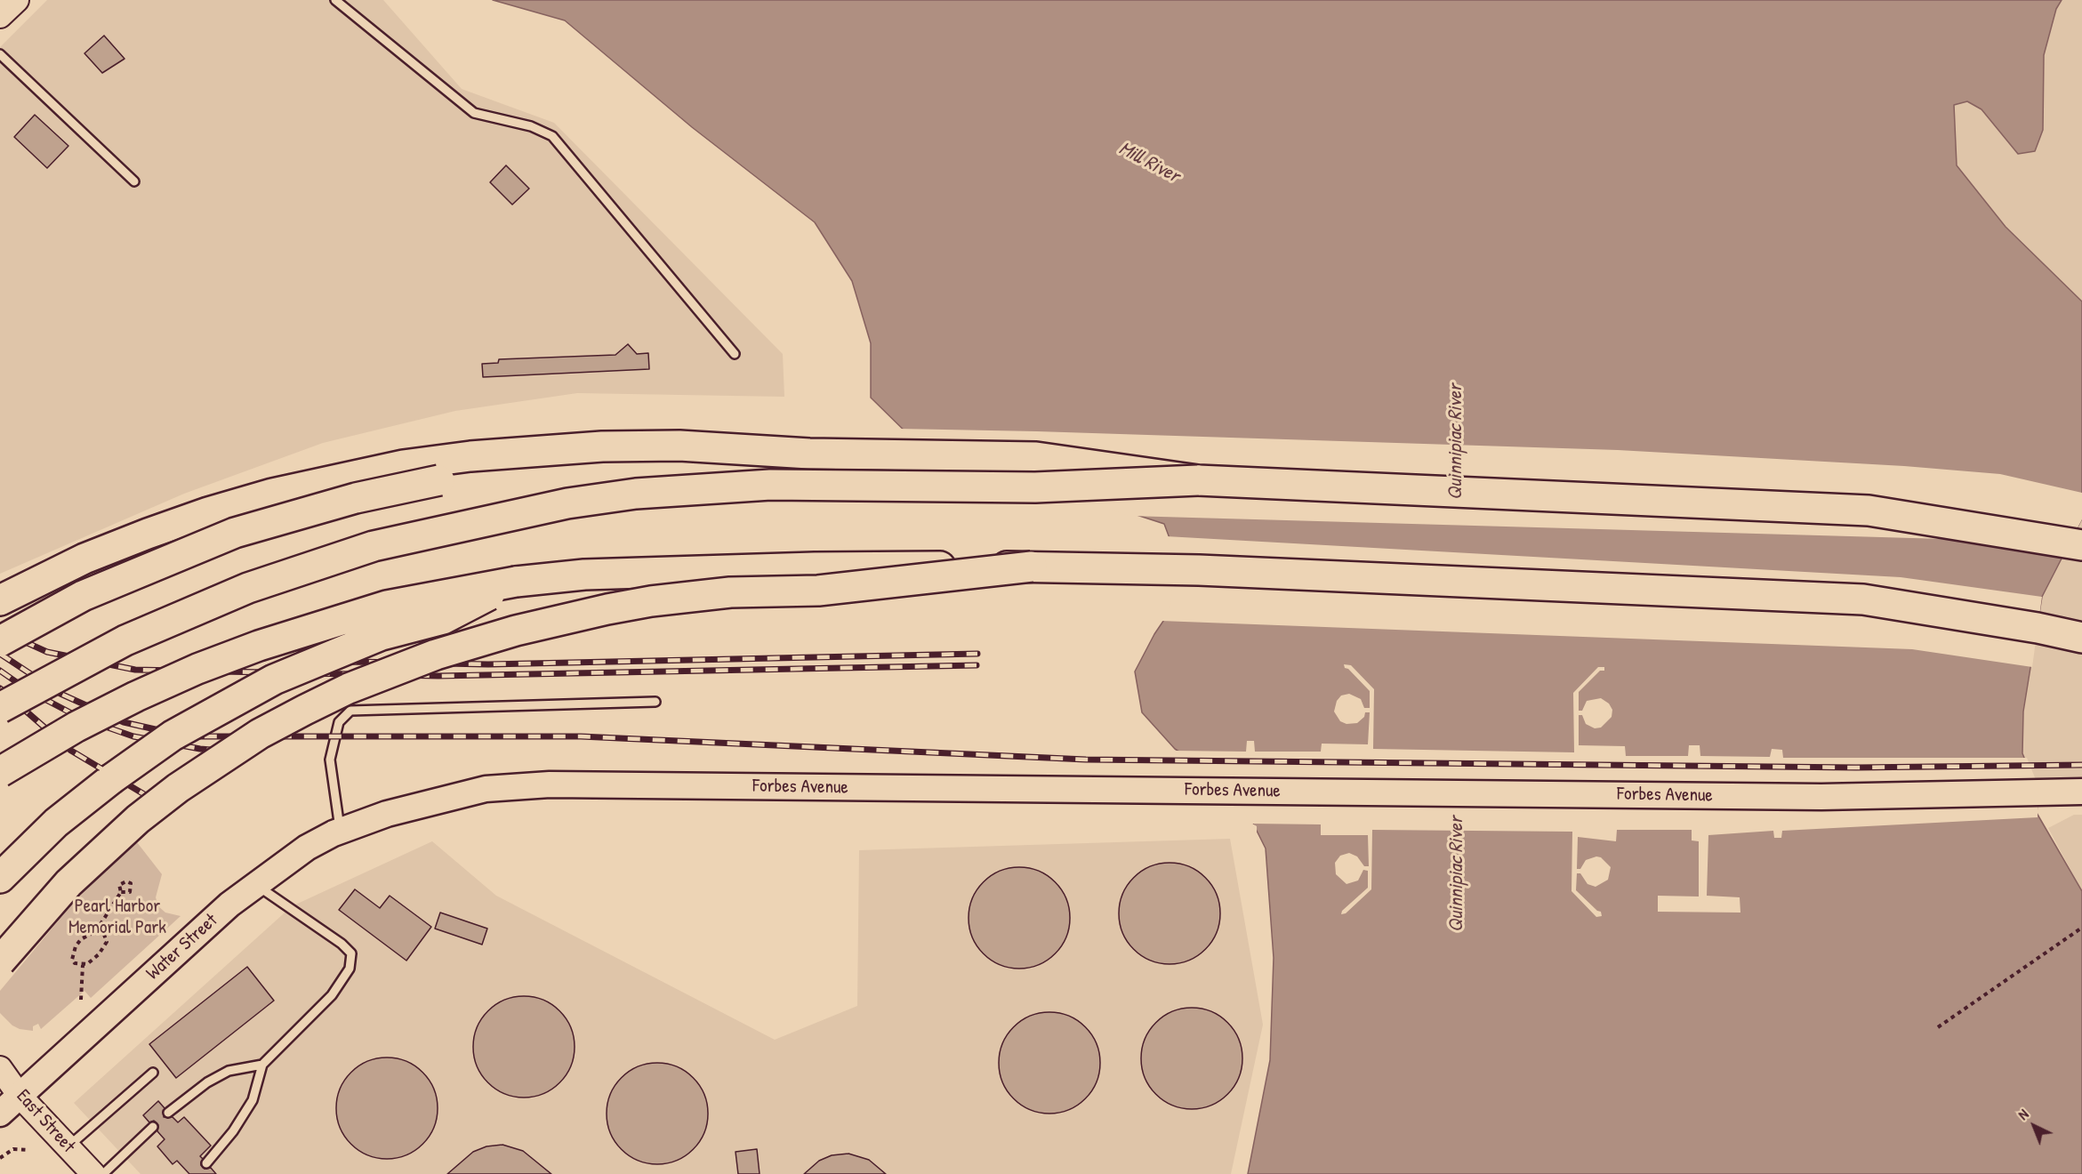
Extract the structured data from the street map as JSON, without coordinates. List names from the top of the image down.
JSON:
{
  "streets": {
    "main road": ["Forbes Avenue", "Water Street", "East Street"]
  },
  "crossings": [
    ["Forbes Avenue", "Water Street"],
    ["Water Street", "East Street"]
  ],
  "water": ["Mill River", "Quinnipiac River"],
  "parks": ["Pearl Harbor Memorial Park"],
  "north": "top left"
}
